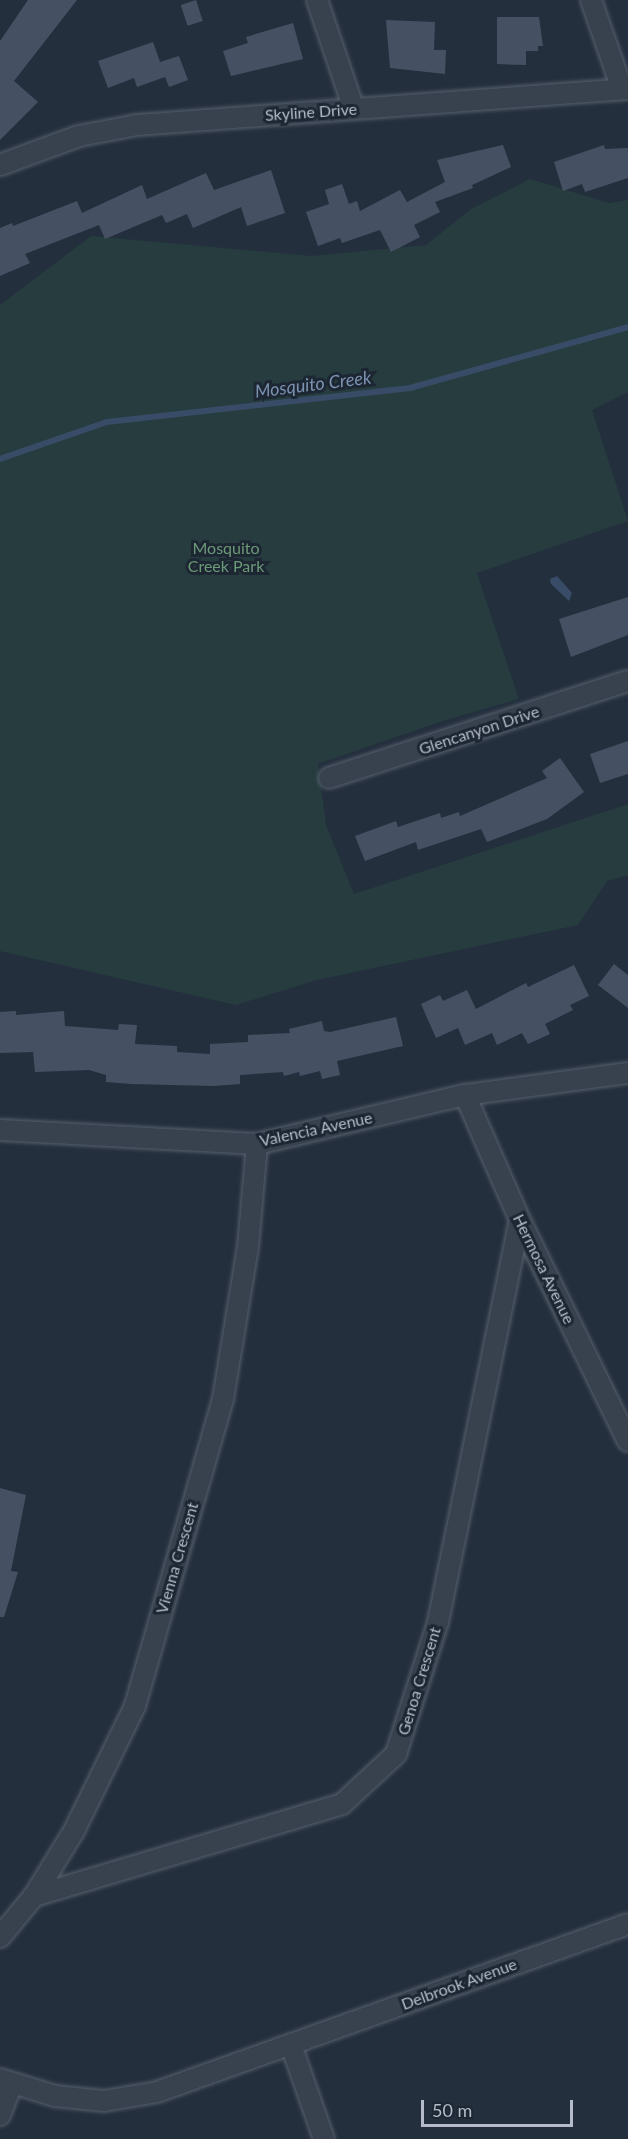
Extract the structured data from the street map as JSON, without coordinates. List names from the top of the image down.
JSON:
{
  "streets": {
    "street": [
      "Skyline Drive",
      "Glencanyon Drive",
      "Valencia Avenue",
      "Hermosa Avenue",
      "Vienna Crescent",
      "Genoa Crescent",
      "Delbrook Avenue"
    ]
  },
  "crossings": [
    ["Valencia Avenue", "Hermosa Avenue"],
    ["Valencia Avenue", "Vienna Crescent"],
    ["Hermosa Avenue", "Genoa Crescent"],
    ["Vienna Crescent", "Genoa Crescent"]
  ],
  "water": ["Mosquito Creek"],
  "parks": ["Mosquito Creek Park"],
  "scale_bar": "50 m"
}
